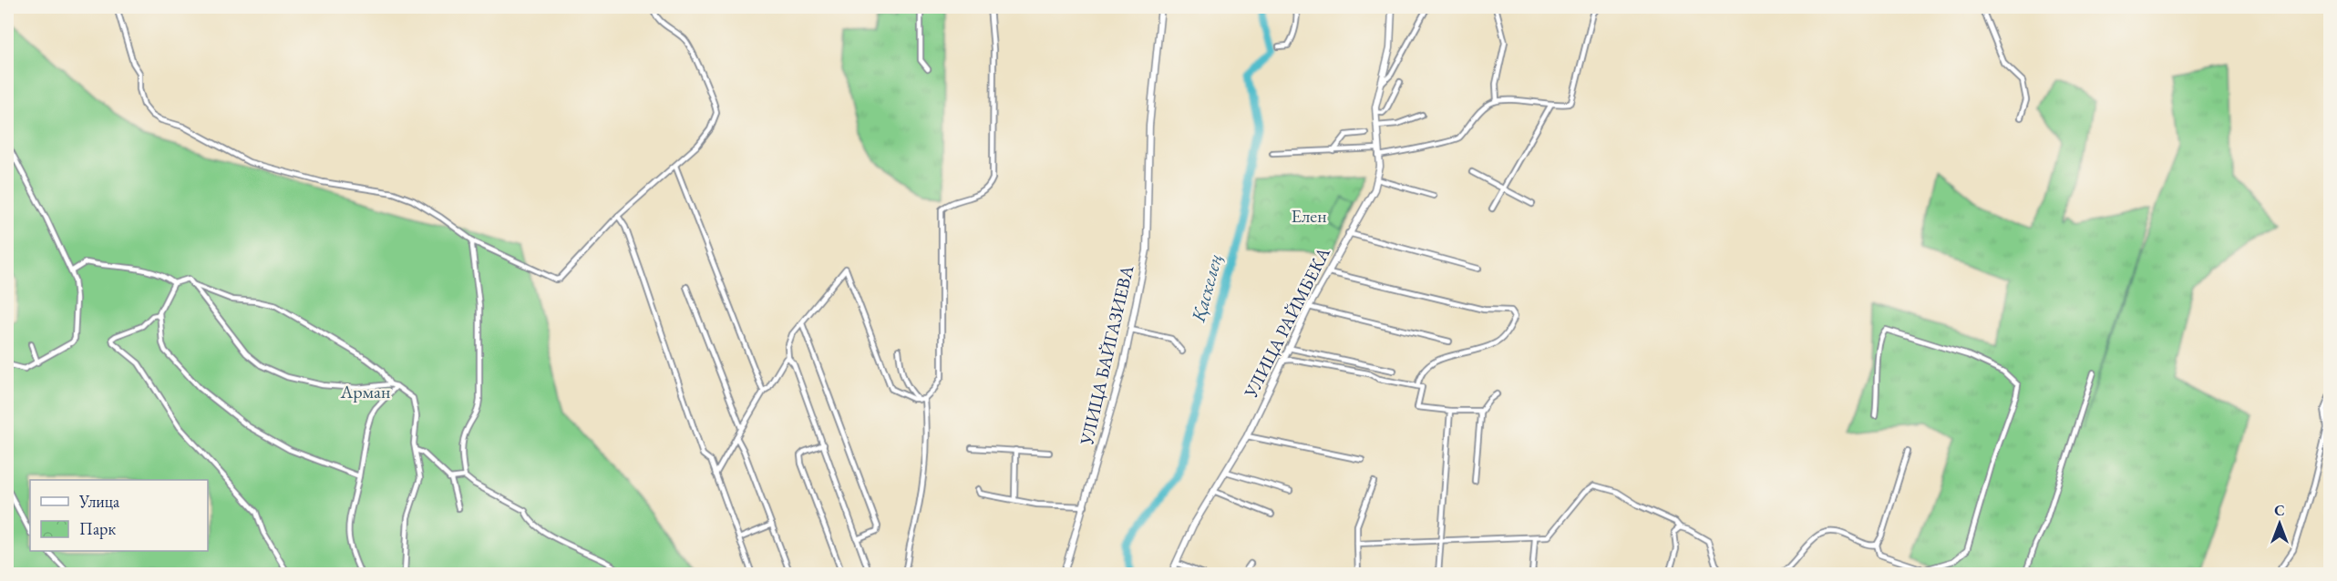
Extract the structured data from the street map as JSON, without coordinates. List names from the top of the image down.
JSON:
{
  "streets": {
    "street": ["УЛИЦА РАЙМБЕКА", "УЛИЦА БАЙГАЗИЕВА"]
  },
  "water": ["Қаскелең"],
  "parks": ["Елен", "Арман"],
  "legend": ["Улица", "Парк"],
  "north": "top"
}
